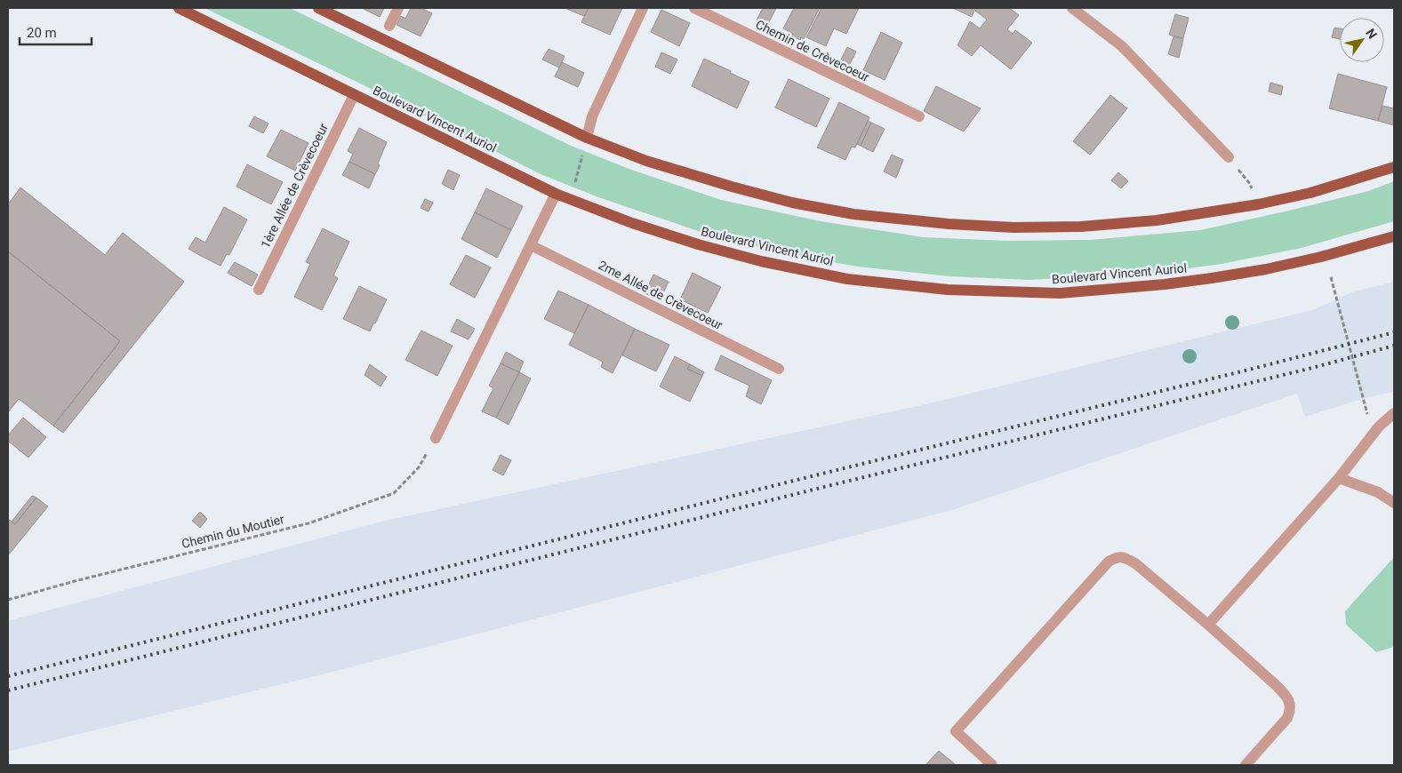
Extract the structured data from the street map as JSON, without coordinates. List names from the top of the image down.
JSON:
{
  "streets": {
    "main road": ["Boulevard Vincent Auriol"],
    "street": ["Chemin de Crèvecoeur", "1ère Allée de Crèvecoeur", "2me Allée de Crèvecoeur"],
    "path": ["Chemin du Moutier"]
  },
  "crossings": [
    ["Boulevard Vincent Auriol", "1ère Allée de Crèvecoeur"]
  ],
  "scale_bar": "20 m",
  "north": "top right"
}
